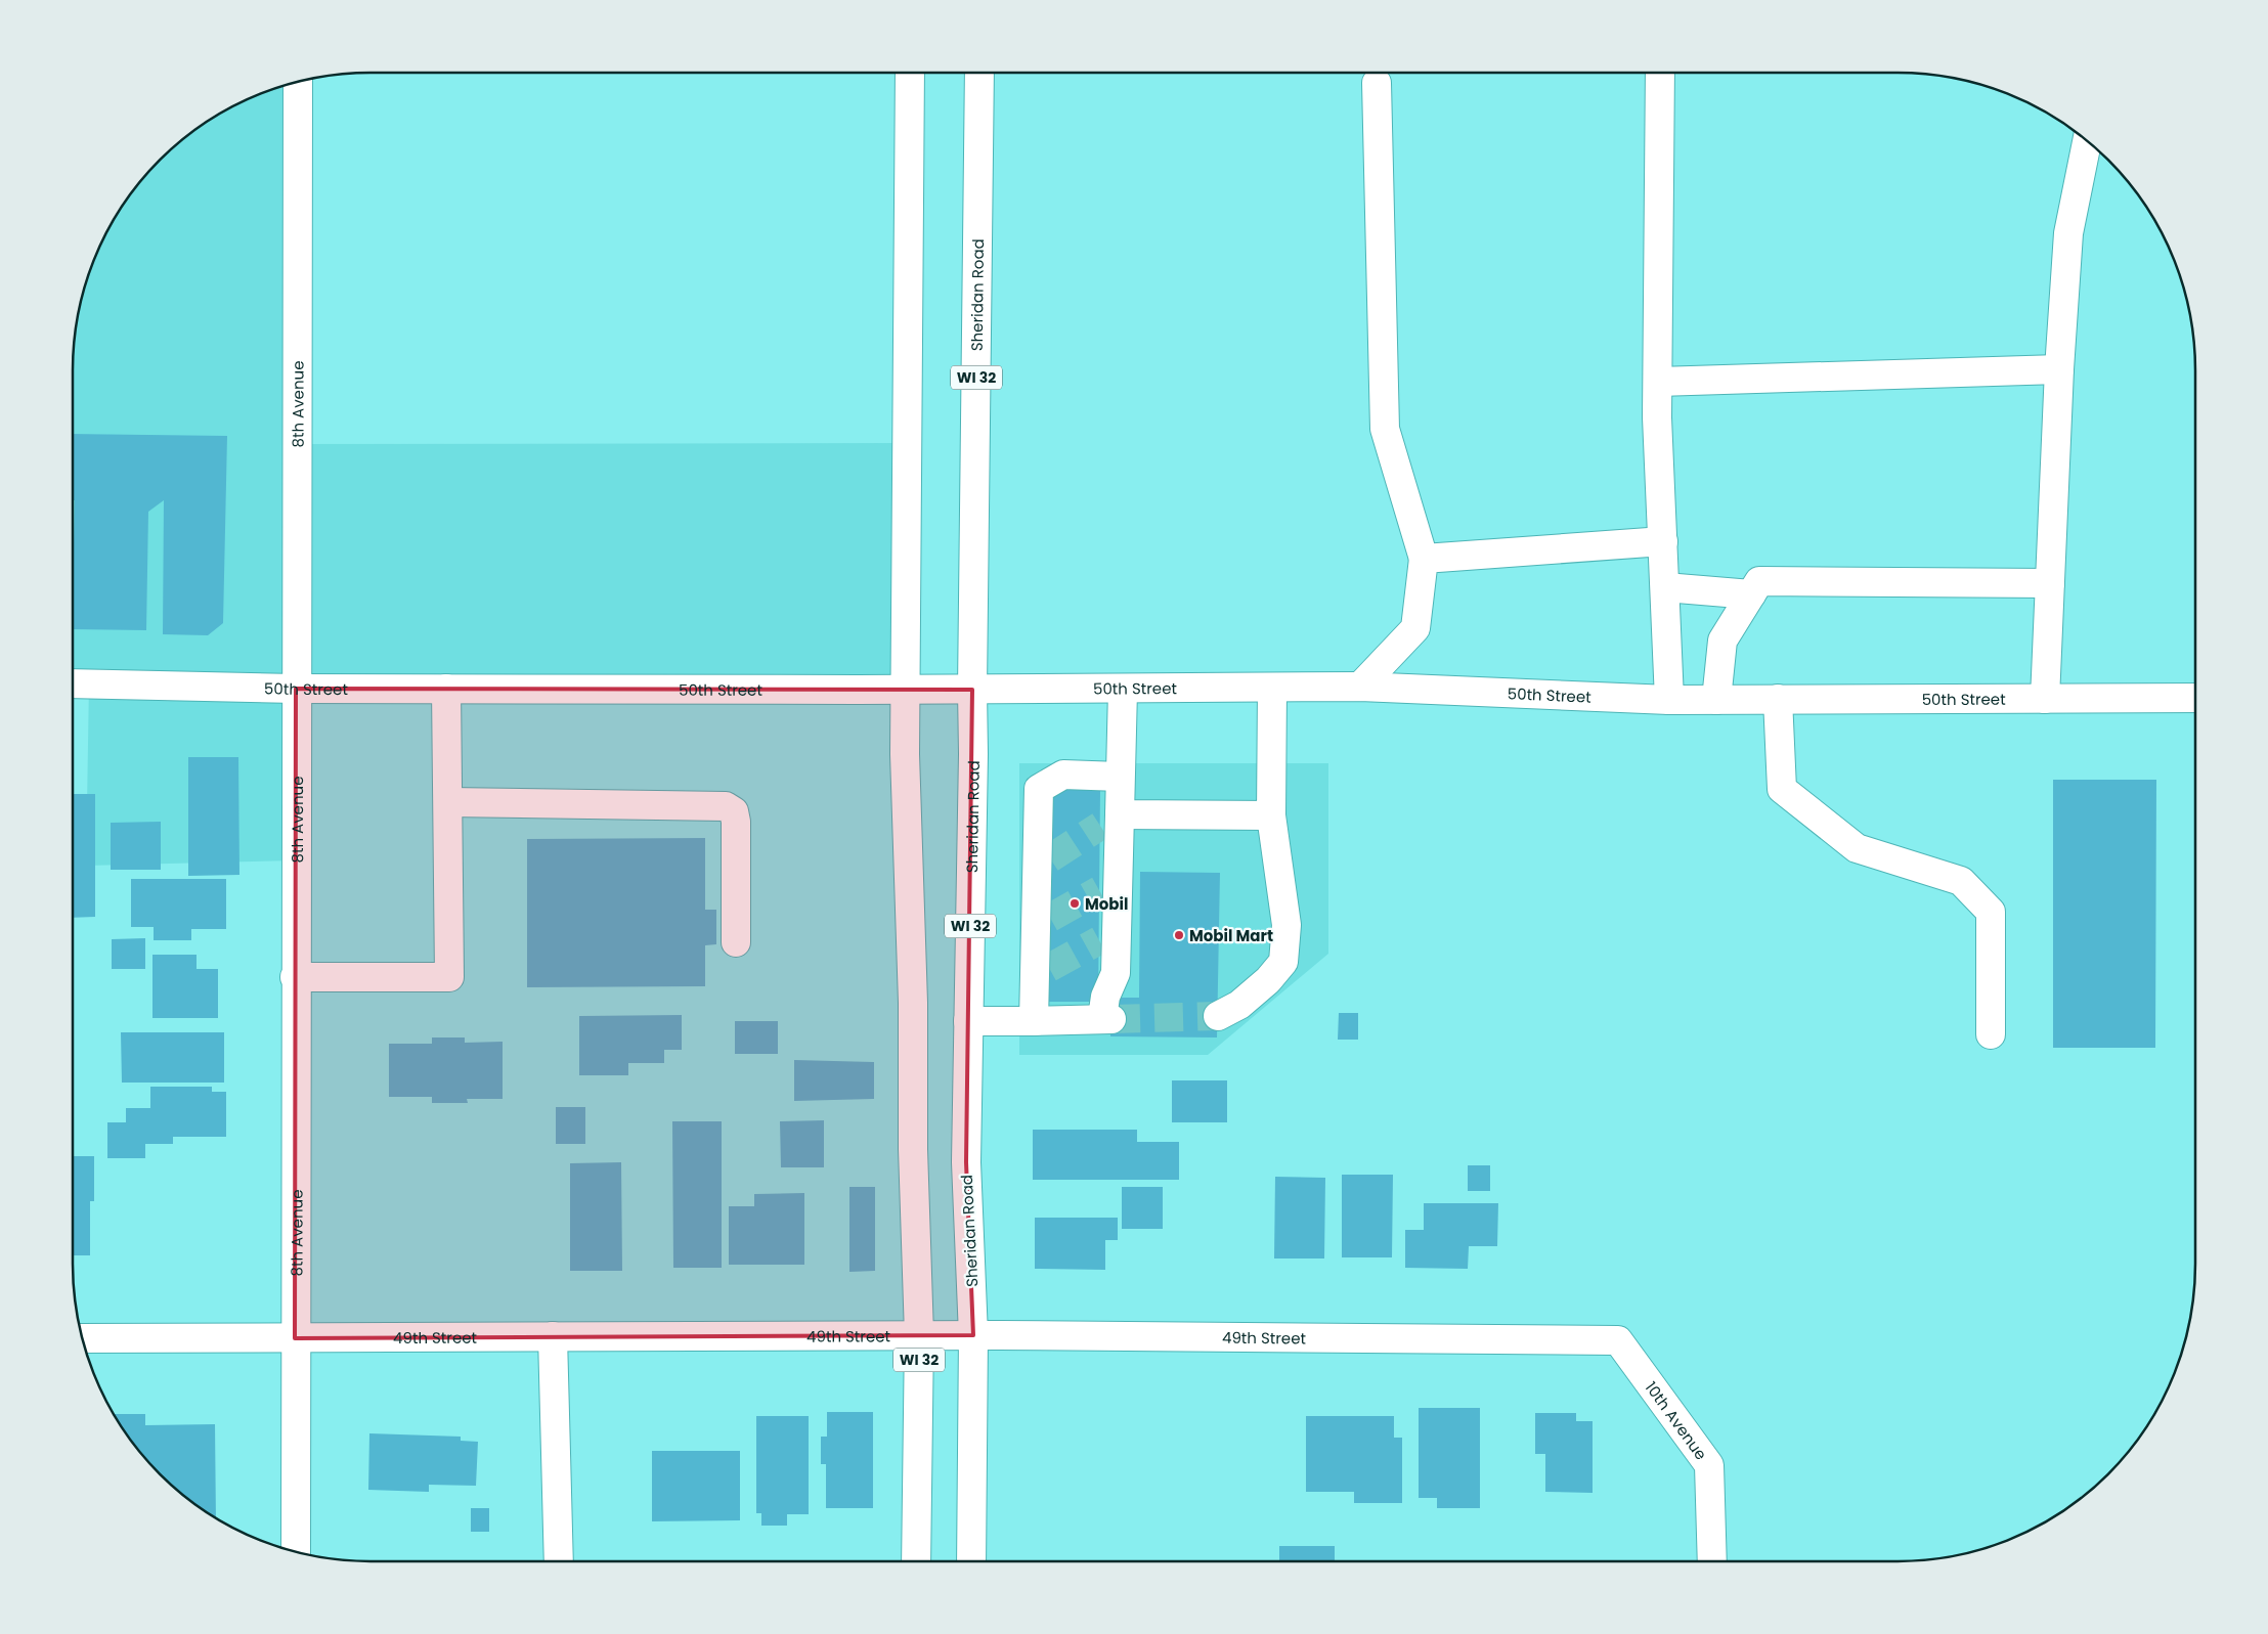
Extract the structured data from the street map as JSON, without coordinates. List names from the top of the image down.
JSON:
{
  "streets": {
    "street": [
      "Sheridan Road",
      "WI 32",
      "8th Avenue",
      "50th Street",
      "49th Street",
      "10th Avenue"
    ]
  },
  "crossings": [
    ["Sheridan Road", "50th Street"],
    ["Sheridan Road", "49th Street"],
    ["WI 32", "50th Street"],
    ["WI 32", "49th Street"],
    ["8th Avenue", "50th Street"],
    ["8th Avenue", "49th Street"],
    ["49th Street", "10th Avenue"]
  ],
  "places": ["Mobil", "Mobil Mart"]
}
